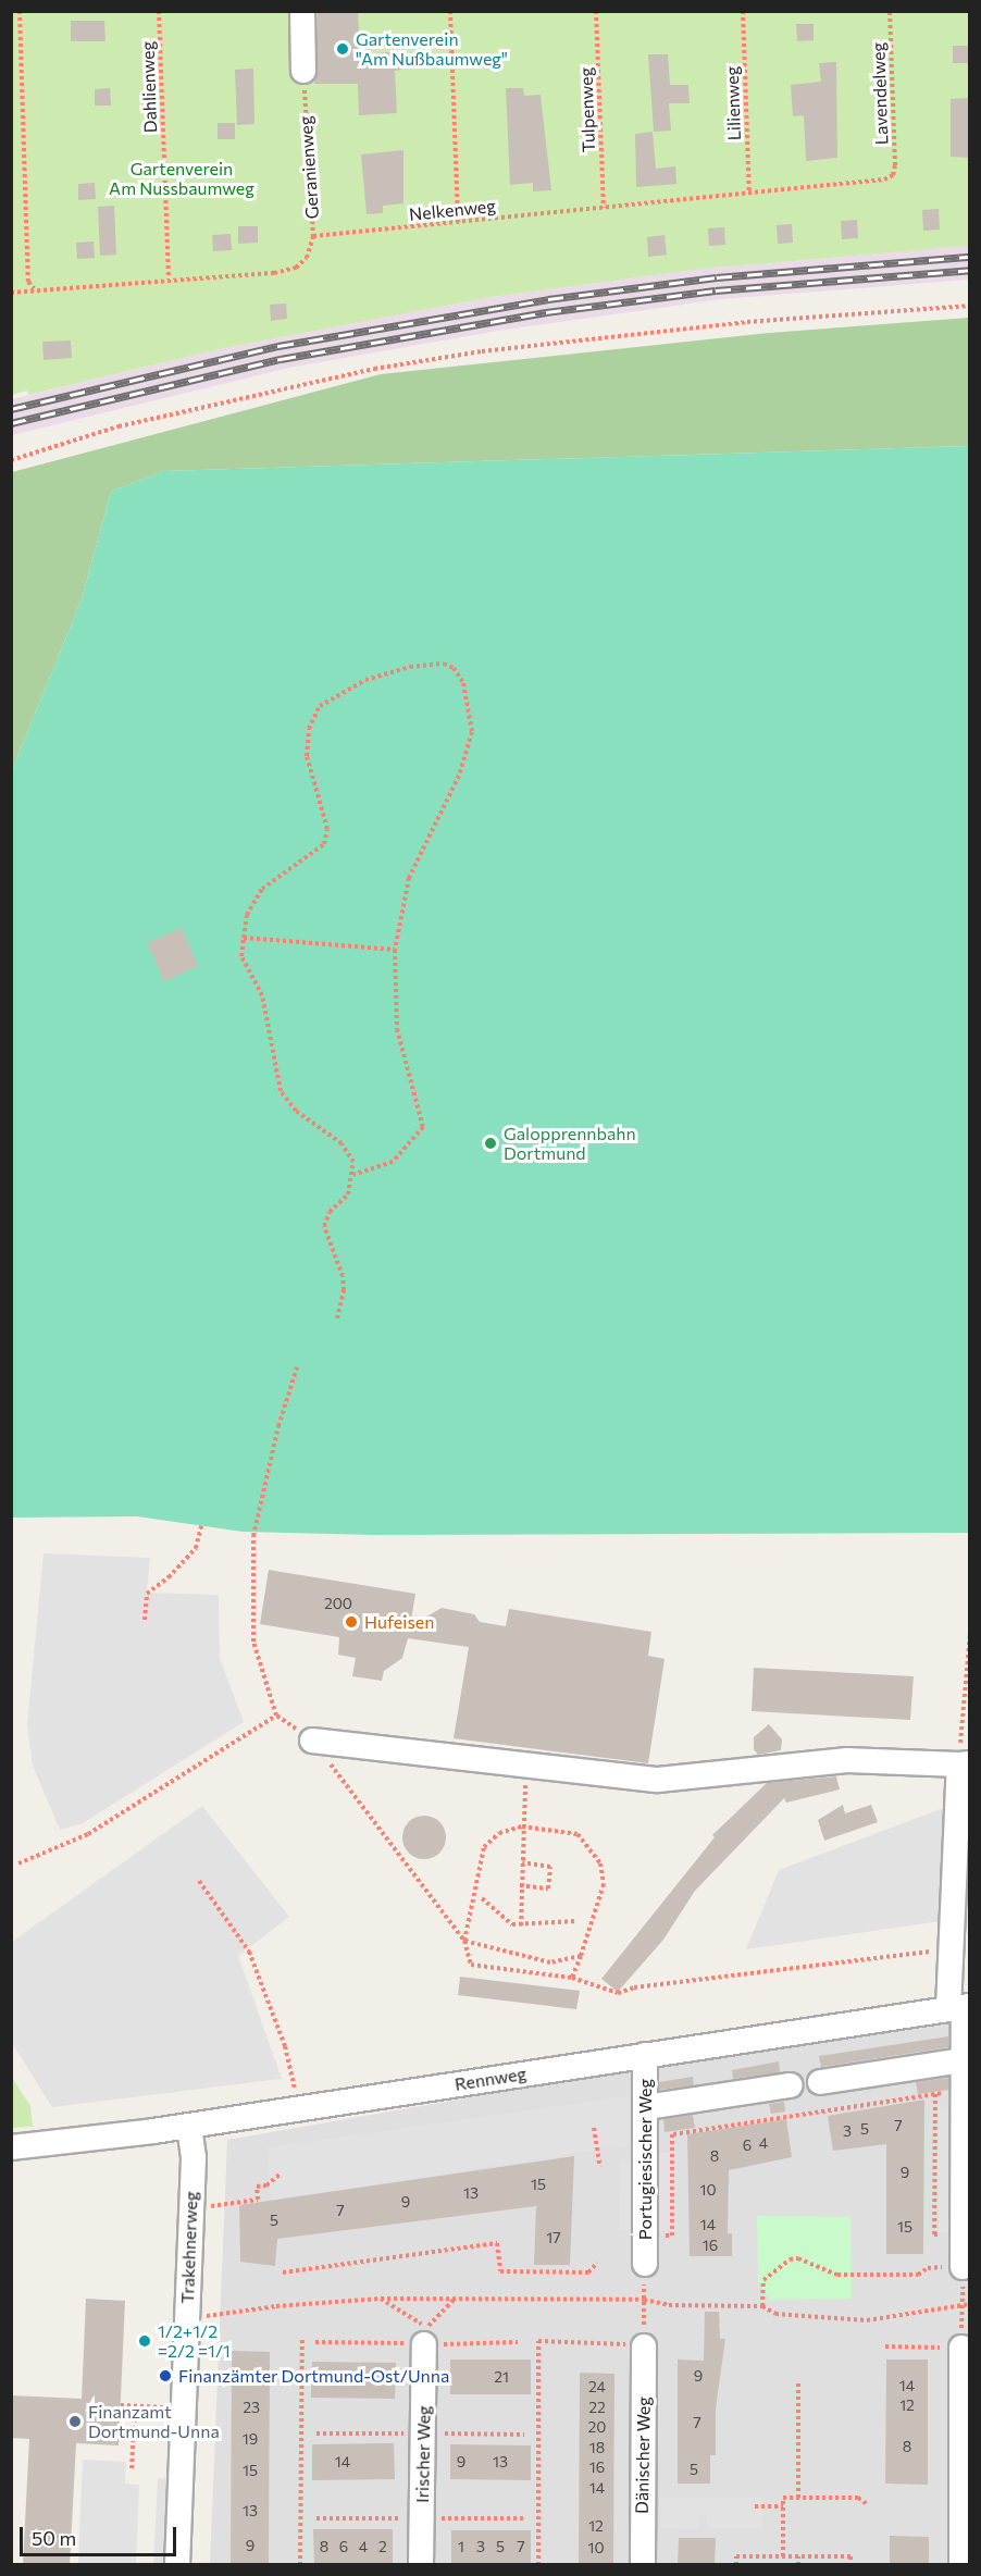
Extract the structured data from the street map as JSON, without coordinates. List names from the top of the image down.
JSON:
{
  "streets": {
    "street": [
      "Rennweg",
      "Portugiesischer Weg",
      "Trakehnerweg",
      "Irischer Weg",
      "Dänischer Weg"
    ],
    "path": [
      "Dahlienweg",
      "Lavendelweg",
      "Lilienweg",
      "Tulpenweg",
      "Geranienweg",
      "Nelkenweg"
    ]
  },
  "crossings": [
    ["Lavendelweg", "Nelkenweg"],
    ["Lilienweg", "Nelkenweg"],
    ["Tulpenweg", "Nelkenweg"],
    ["Geranienweg", "Nelkenweg"],
    ["Rennweg", "Portugiesischer Weg"],
    ["Rennweg", "Trakehnerweg"]
  ],
  "parks": ["Gartenverein Am Nussbaumweg"],
  "places": [
    "Gartenverein \"Am Nußbaumweg\"",
    "Galopprennbahn Dortmund",
    "Hufeisen",
    "1/2+1/2 =2/2 =1/1",
    "Finanzämter Dortmund-Ost/Unna",
    "Finanzamt Dortmund-Unna"
  ],
  "house_numbers": [
    "200",
    "7",
    "5",
    "3",
    "4",
    "6",
    "8",
    "9",
    "15",
    "10",
    "13",
    "9",
    "7",
    "5",
    "14",
    "15",
    "17",
    "16",
    "9",
    "21",
    "14",
    "24",
    "12",
    "23",
    "22",
    "7",
    "20",
    "19",
    "8",
    "18",
    "14",
    "9",
    "13",
    "16",
    "5",
    "15",
    "14",
    "13",
    "12",
    "9",
    "8",
    "6",
    "4",
    "2",
    "1",
    "3",
    "5",
    "7",
    "10"
  ],
  "scale_bar": "50 m"
}
